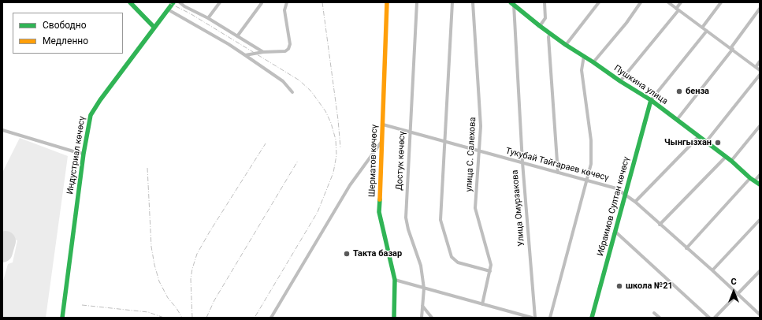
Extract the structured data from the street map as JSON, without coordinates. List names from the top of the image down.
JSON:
{
  "streets": {
    "main road": [
      "Пушкина улица",
      "Индустриал көчөсү",
      "Шерматов көчөсү",
      "Ибраимов Султан көчөсү"
    ],
    "street": [
      "улица С. Салехова",
      "Достук көчөсү",
      "Тукубай Тайгараев көчөсү",
      "Улица Омурзакова"
    ]
  },
  "crossings": [
    ["Пушкина улица", "Ибраимов Султан көчөсү"],
    ["Пушкина улица", "Улица Омурзакова"],
    ["улица С. Салехова", "Тукубай Тайгараев көчөсү"],
    ["Шерматов көчөсү", "Тукубай Тайгараев көчөсү"],
    ["Достук көчөсү", "Тукубай Тайгараев көчөсү"],
    ["Тукубай Тайгараев көчөсү", "Ибраимов Султан көчөсү"],
    ["Тукубай Тайгараев көчөсү", "Улица Омурзакова"]
  ],
  "places": [
    "бенза",
    "Чынгызхан",
    "Такта базар",
    "школа №21"
  ],
  "legend": ["Свободно", "Медленно"],
  "north": "top"
}
